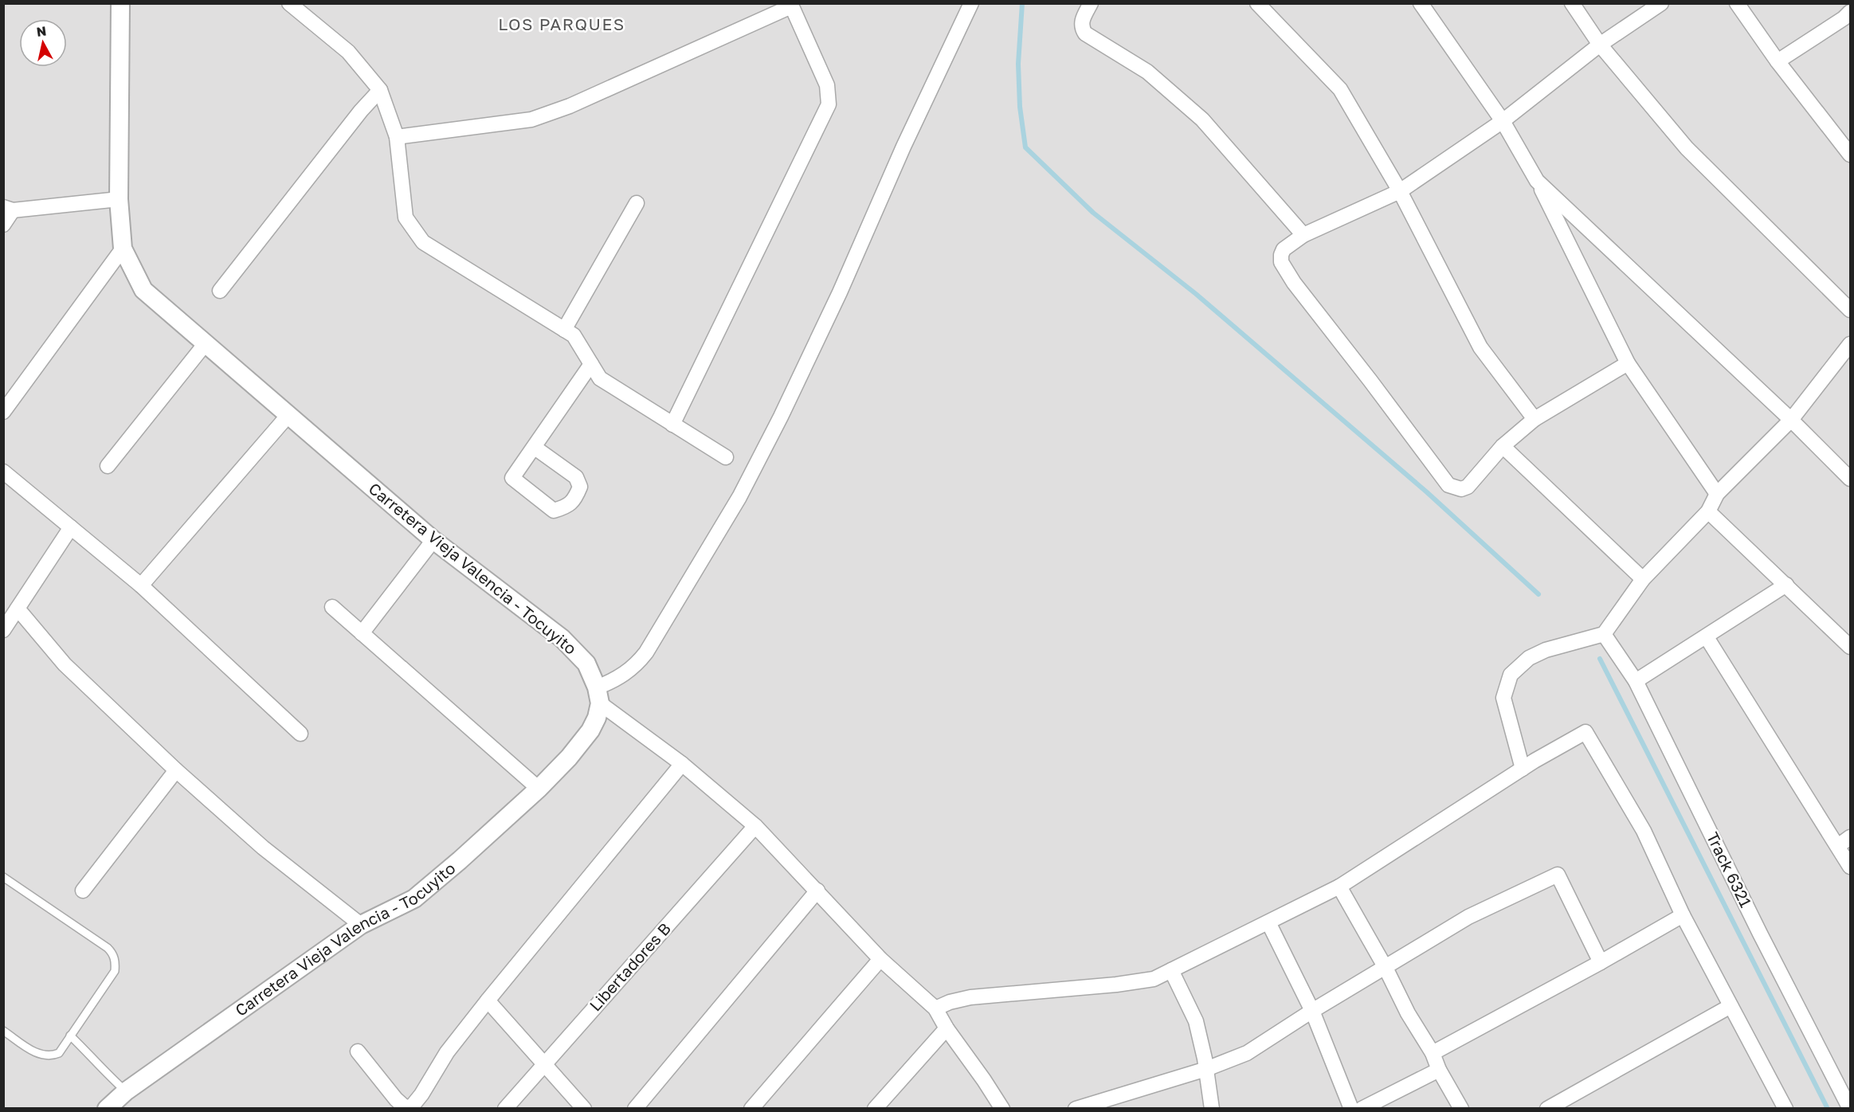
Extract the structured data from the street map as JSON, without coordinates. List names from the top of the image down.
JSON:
{
  "streets": {
    "street": ["Carretera Vieja Valencia - Tocuyito", "Track 6321", "Libertadores B"]
  },
  "districts": ["LOS PARQUES"],
  "north": "top"
}
